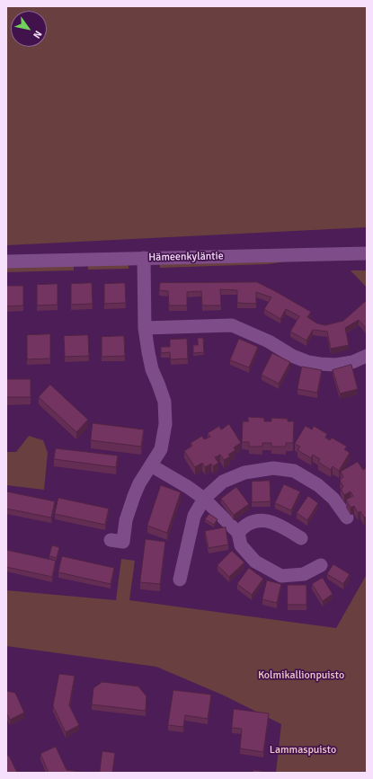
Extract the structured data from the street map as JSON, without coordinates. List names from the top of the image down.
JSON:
{
  "streets": {
    "street": ["Hämeenkyläntie"]
  },
  "parks": ["Kolmikallionpuisto", "Lammaspuisto"],
  "north": "bottom right"
}
